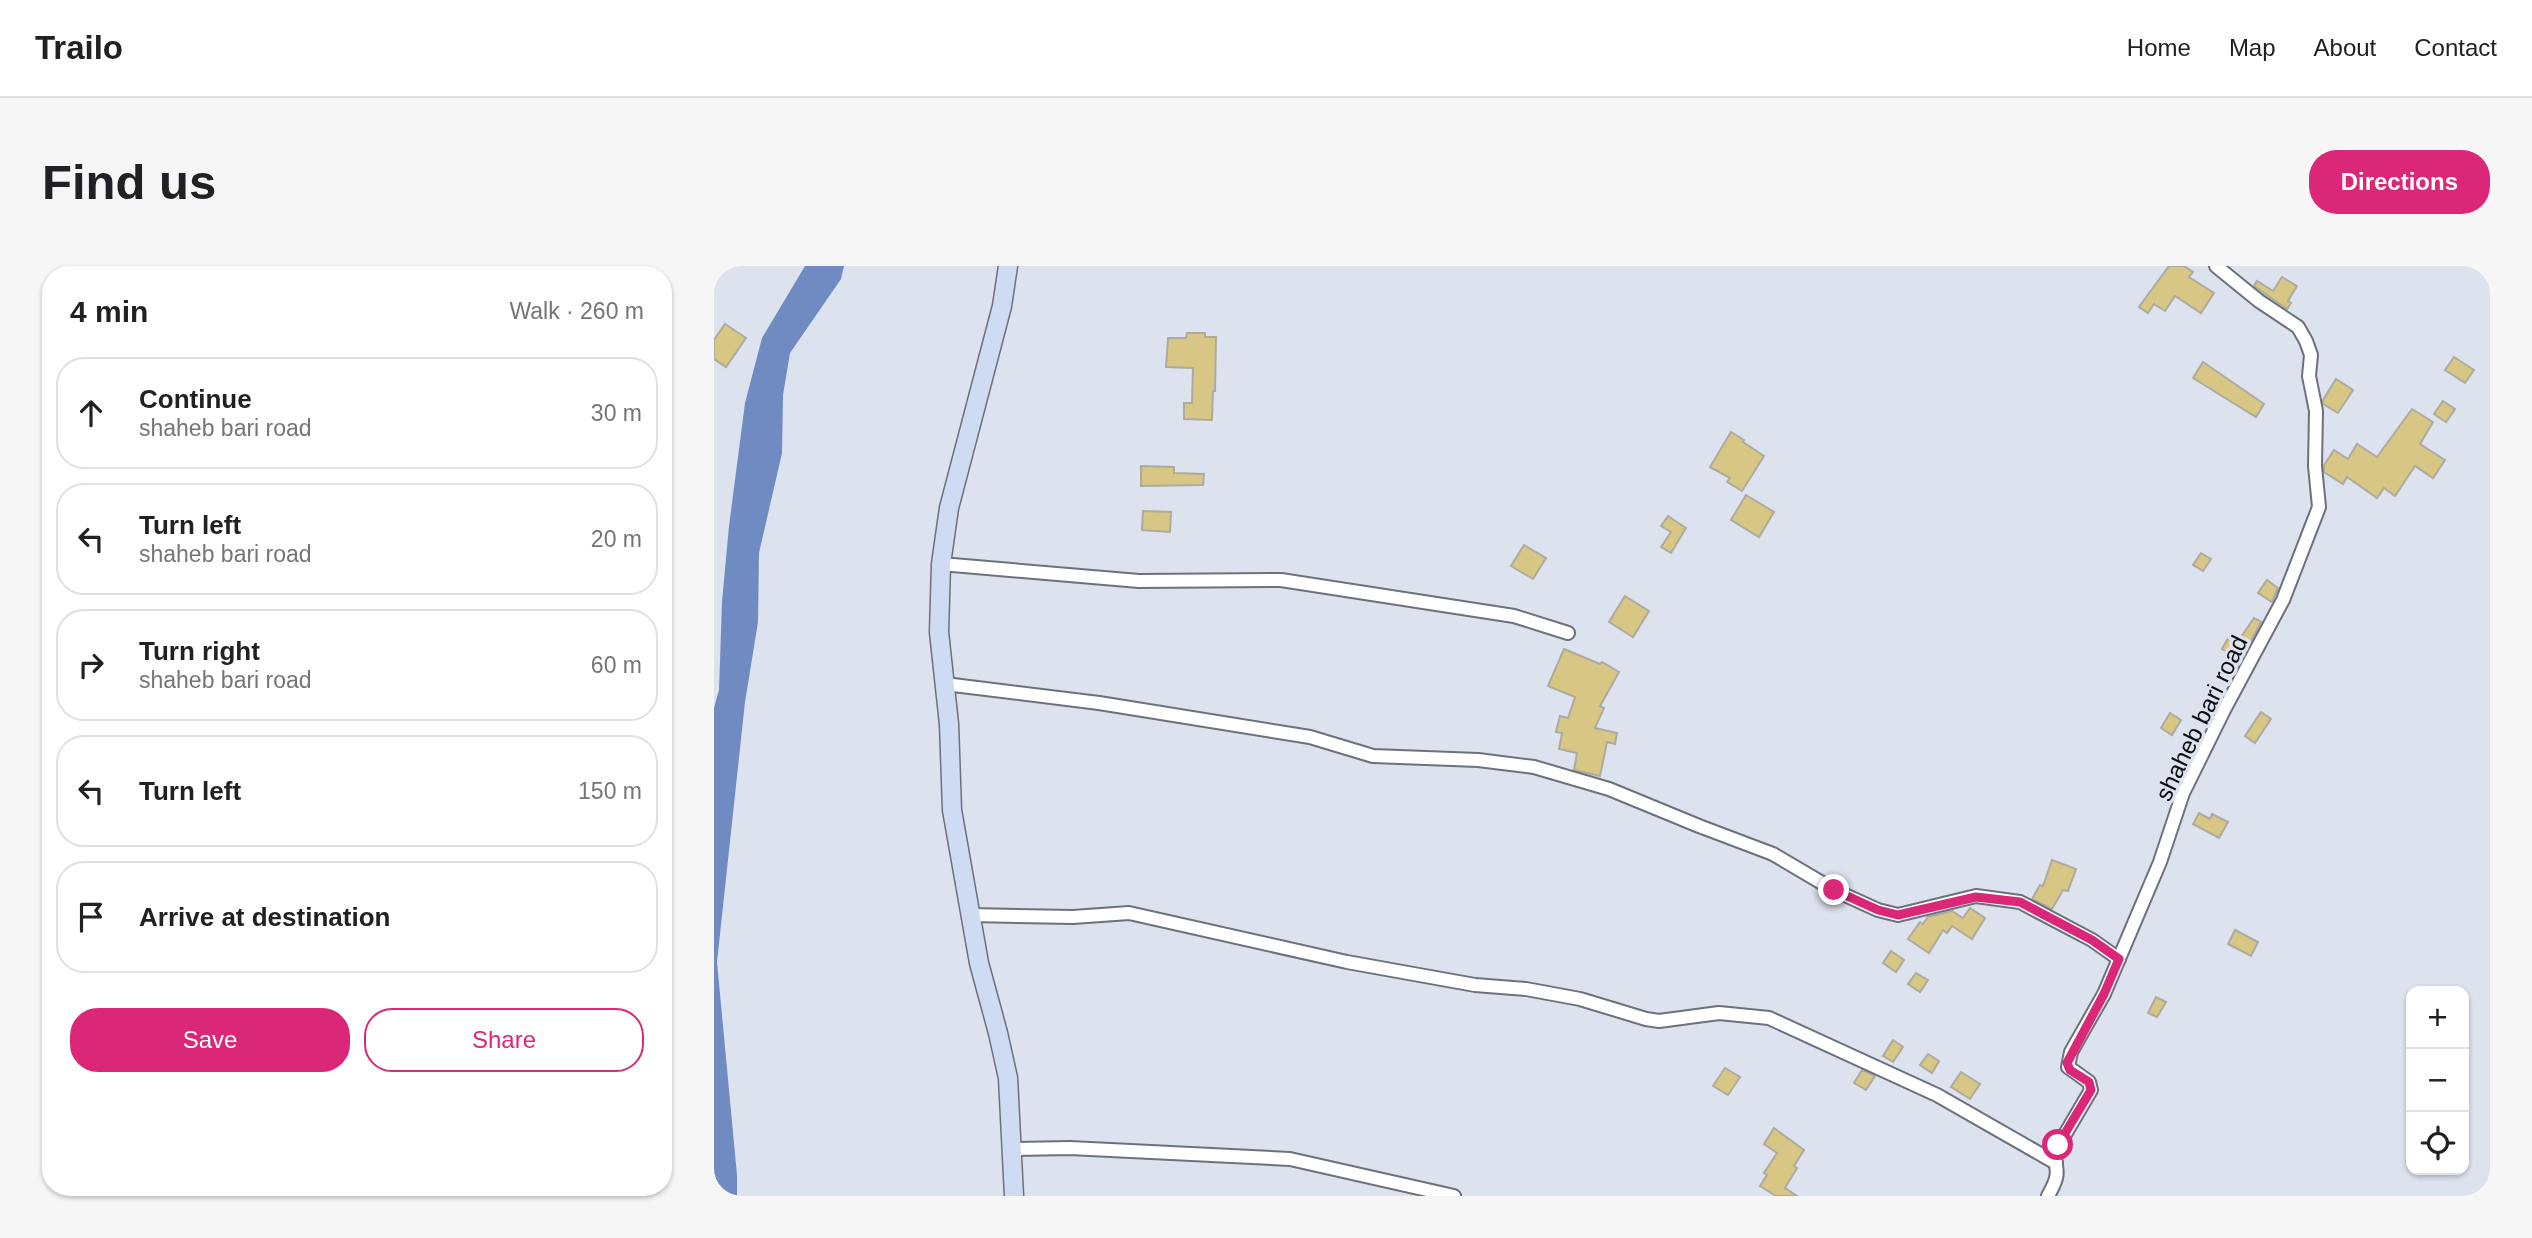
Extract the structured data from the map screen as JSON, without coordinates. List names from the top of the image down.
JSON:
{
  "streets": {
    "street": ["shaheb bari road"]
  },
  "page": {
    "header": "Trailo",
    "nav": [
      "Home",
      "Map",
      "About",
      "Contact"
    ],
    "buttons": [
      "Directions",
      ["Save", "Share"]
    ],
    "title": "Find us",
    "heading": ["4 min", "Walk · 260 m"],
    "list": [
      ["Continue", "shaheb bari road", "30 m"],
      ["Turn left", "shaheb bari road", "20 m"],
      ["Turn right", "shaheb bari road", "60 m"],
      ["Turn left", "150 m"],
      "Arrive at destination"
    ],
    "map_buttons": ["+", "−"]
  }
}
